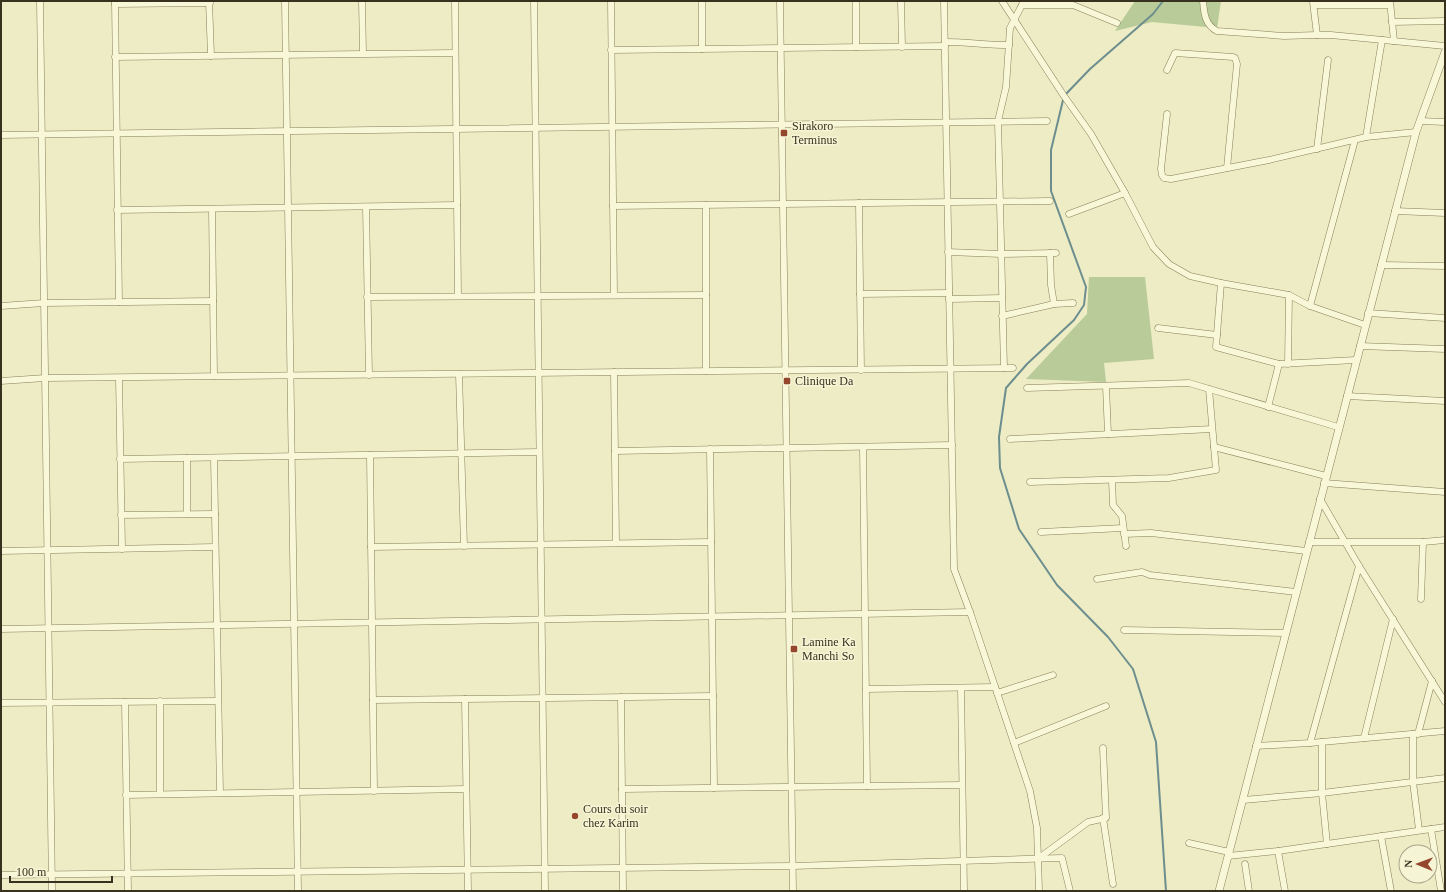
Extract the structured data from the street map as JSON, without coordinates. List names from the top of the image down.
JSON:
{
  "places": {
    "transit": ["Sirakoro Terminus", "Clinique Da", "Lamine Ka Manchi So"],
    "other": ["Cours du soir chez Karim"]
  },
  "scale_bar": "100 m",
  "north": "left"
}
